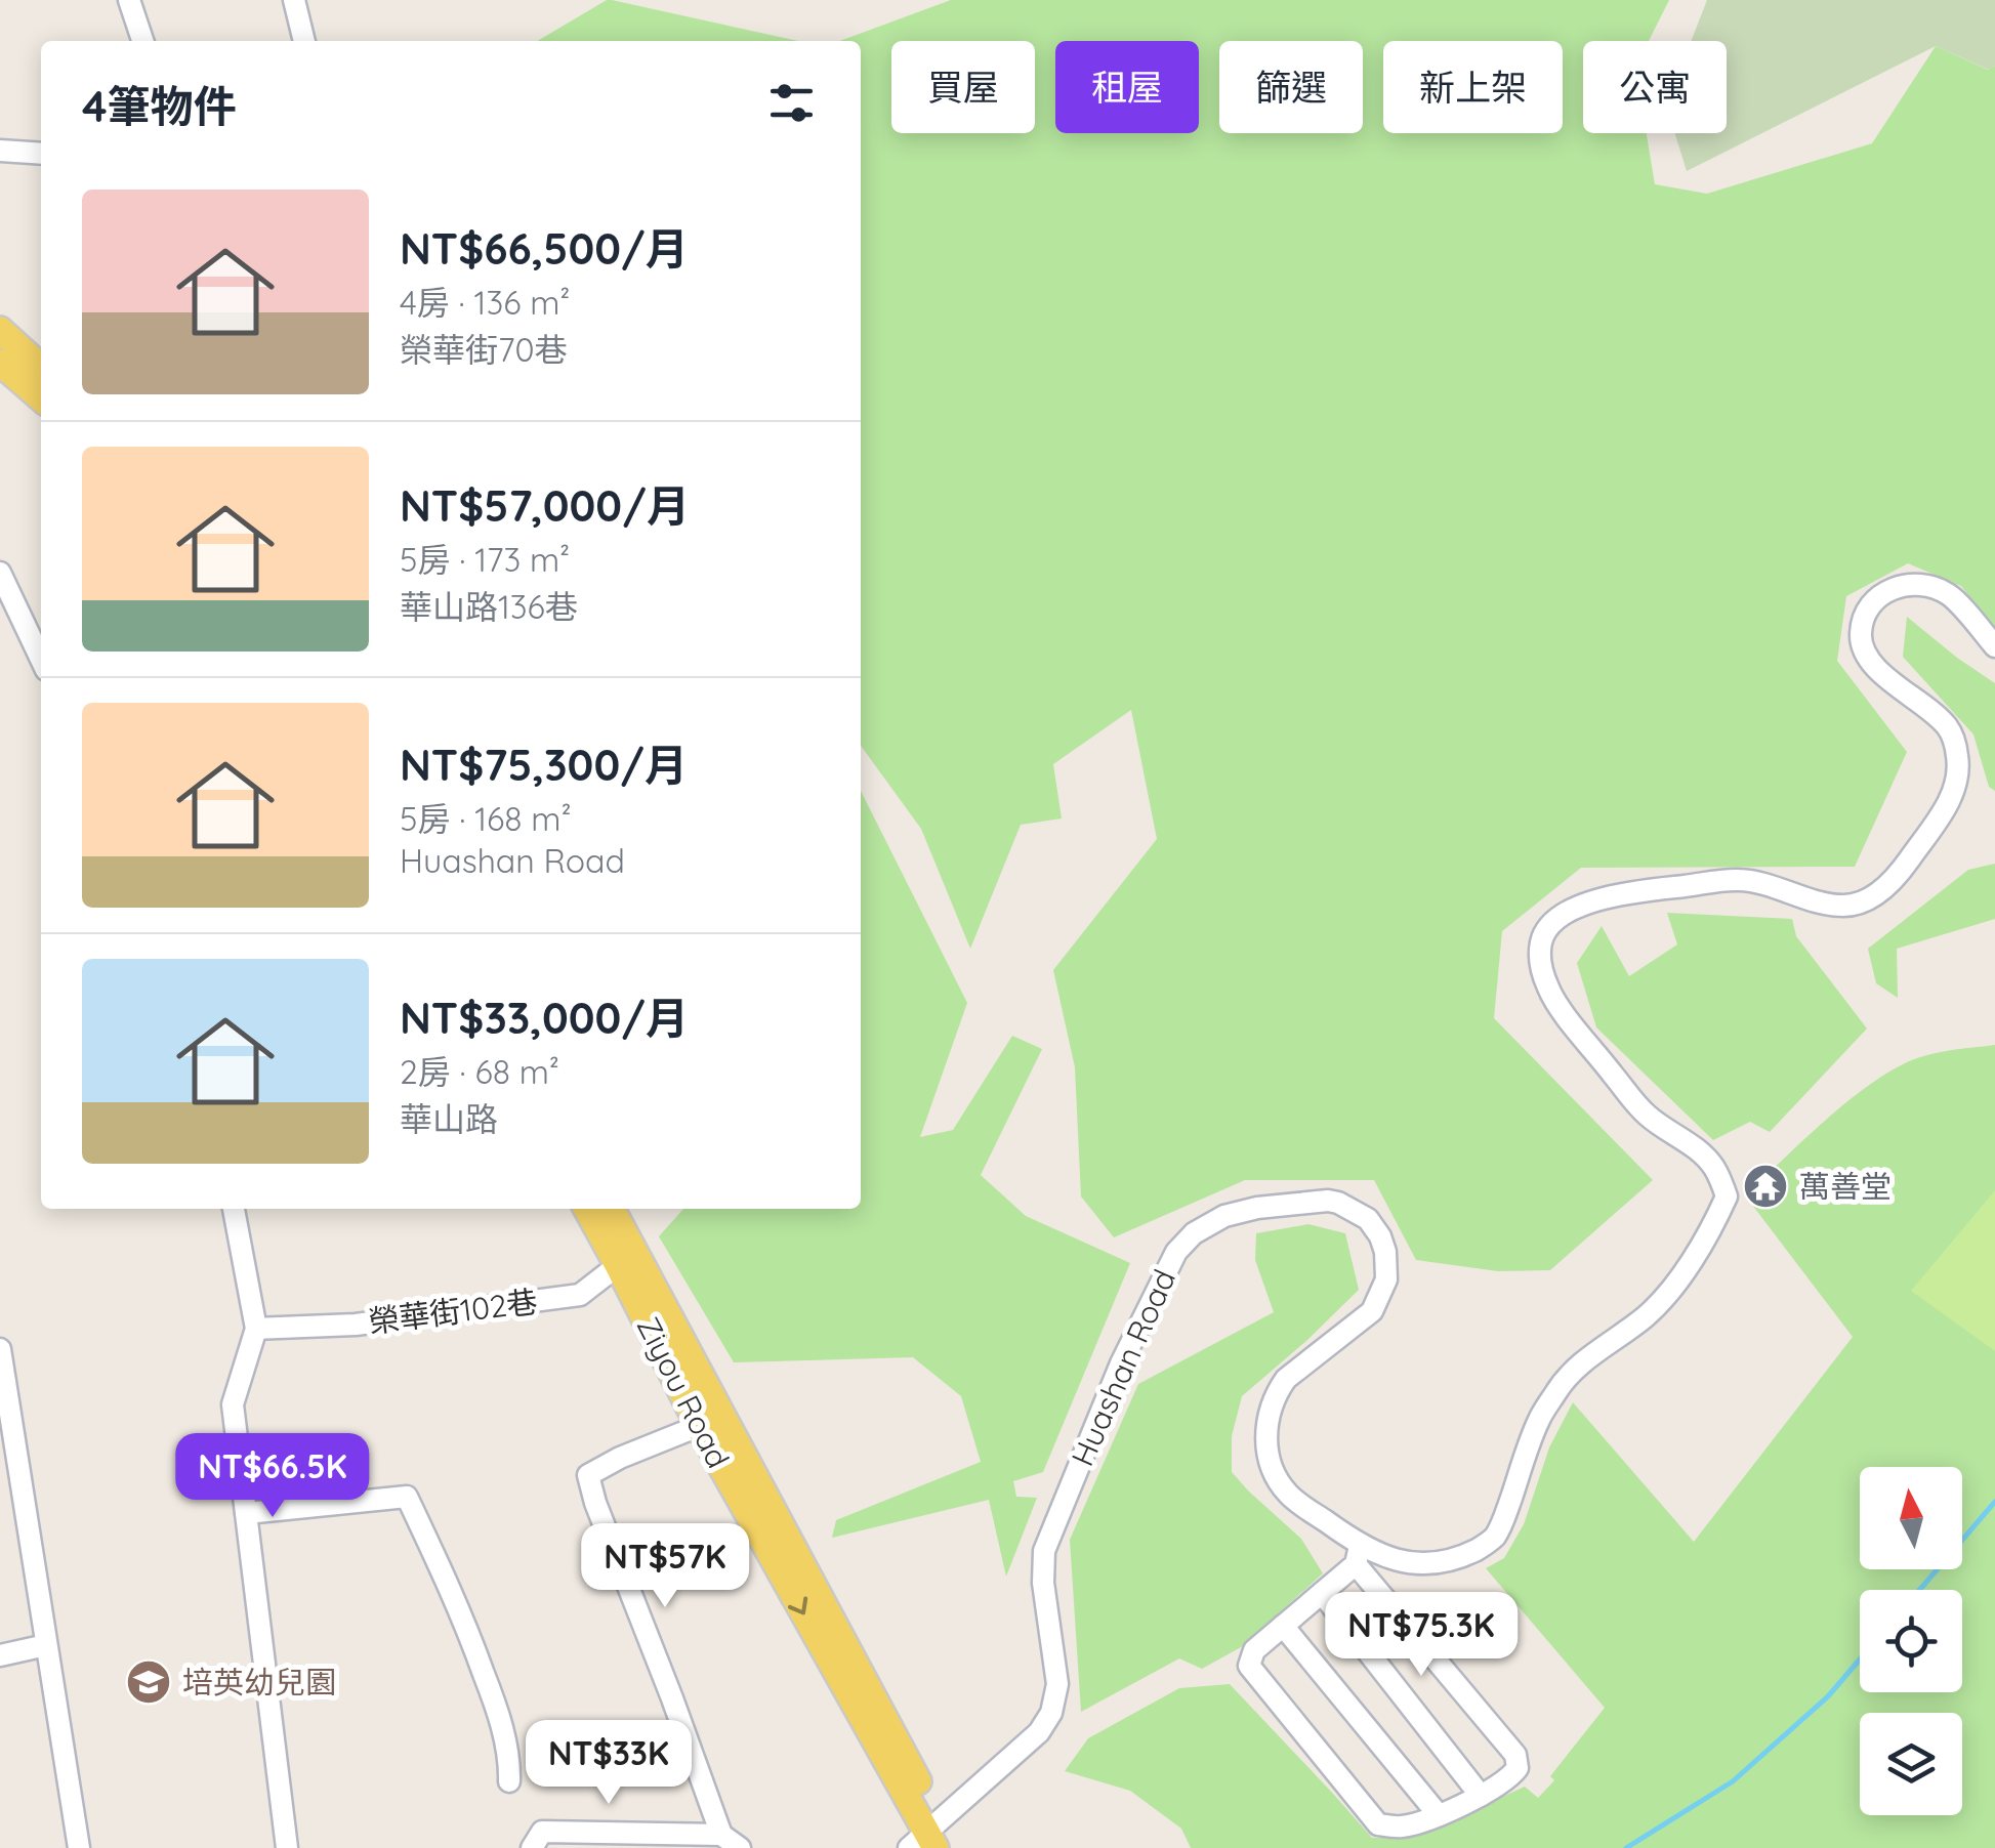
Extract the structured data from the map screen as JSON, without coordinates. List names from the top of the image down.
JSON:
{
  "streets": {
    "main road": ["Ziyou Road"],
    "street": ["榮華街102巷", "Huashan Road"]
  },
  "crossings": [
    ["榮華街102巷", "Ziyou Road"],
    ["Huashan Road", "Ziyou Road"]
  ],
  "places": {
    "temple": ["萬善堂"],
    "school or university": ["培英幼兒園"]
  },
  "north": "top",
  "page": {
    "chip": [
      "買屋",
      "租屋",
      "篩選",
      "新上架",
      "公寓"
    ],
    "heading": "4筆物件",
    "list": [
      {
        "name": "NT$66,500/月",
        "note": "4房 · 136 m² · 榮華街70巷"
      },
      {
        "name": "NT$57,000/月",
        "note": "5房 · 173 m² · 華山路136巷"
      },
      {
        "name": "NT$75,300/月",
        "note": "5房 · 168 m² · Huashan Road"
      },
      {
        "name": "NT$33,000/月",
        "note": "2房 · 68 m² · 華山路"
      }
    ],
    "price": [
      "NT$66.5K",
      "NT$57K",
      "NT$75.3K",
      "NT$33K"
    ]
  }
}
